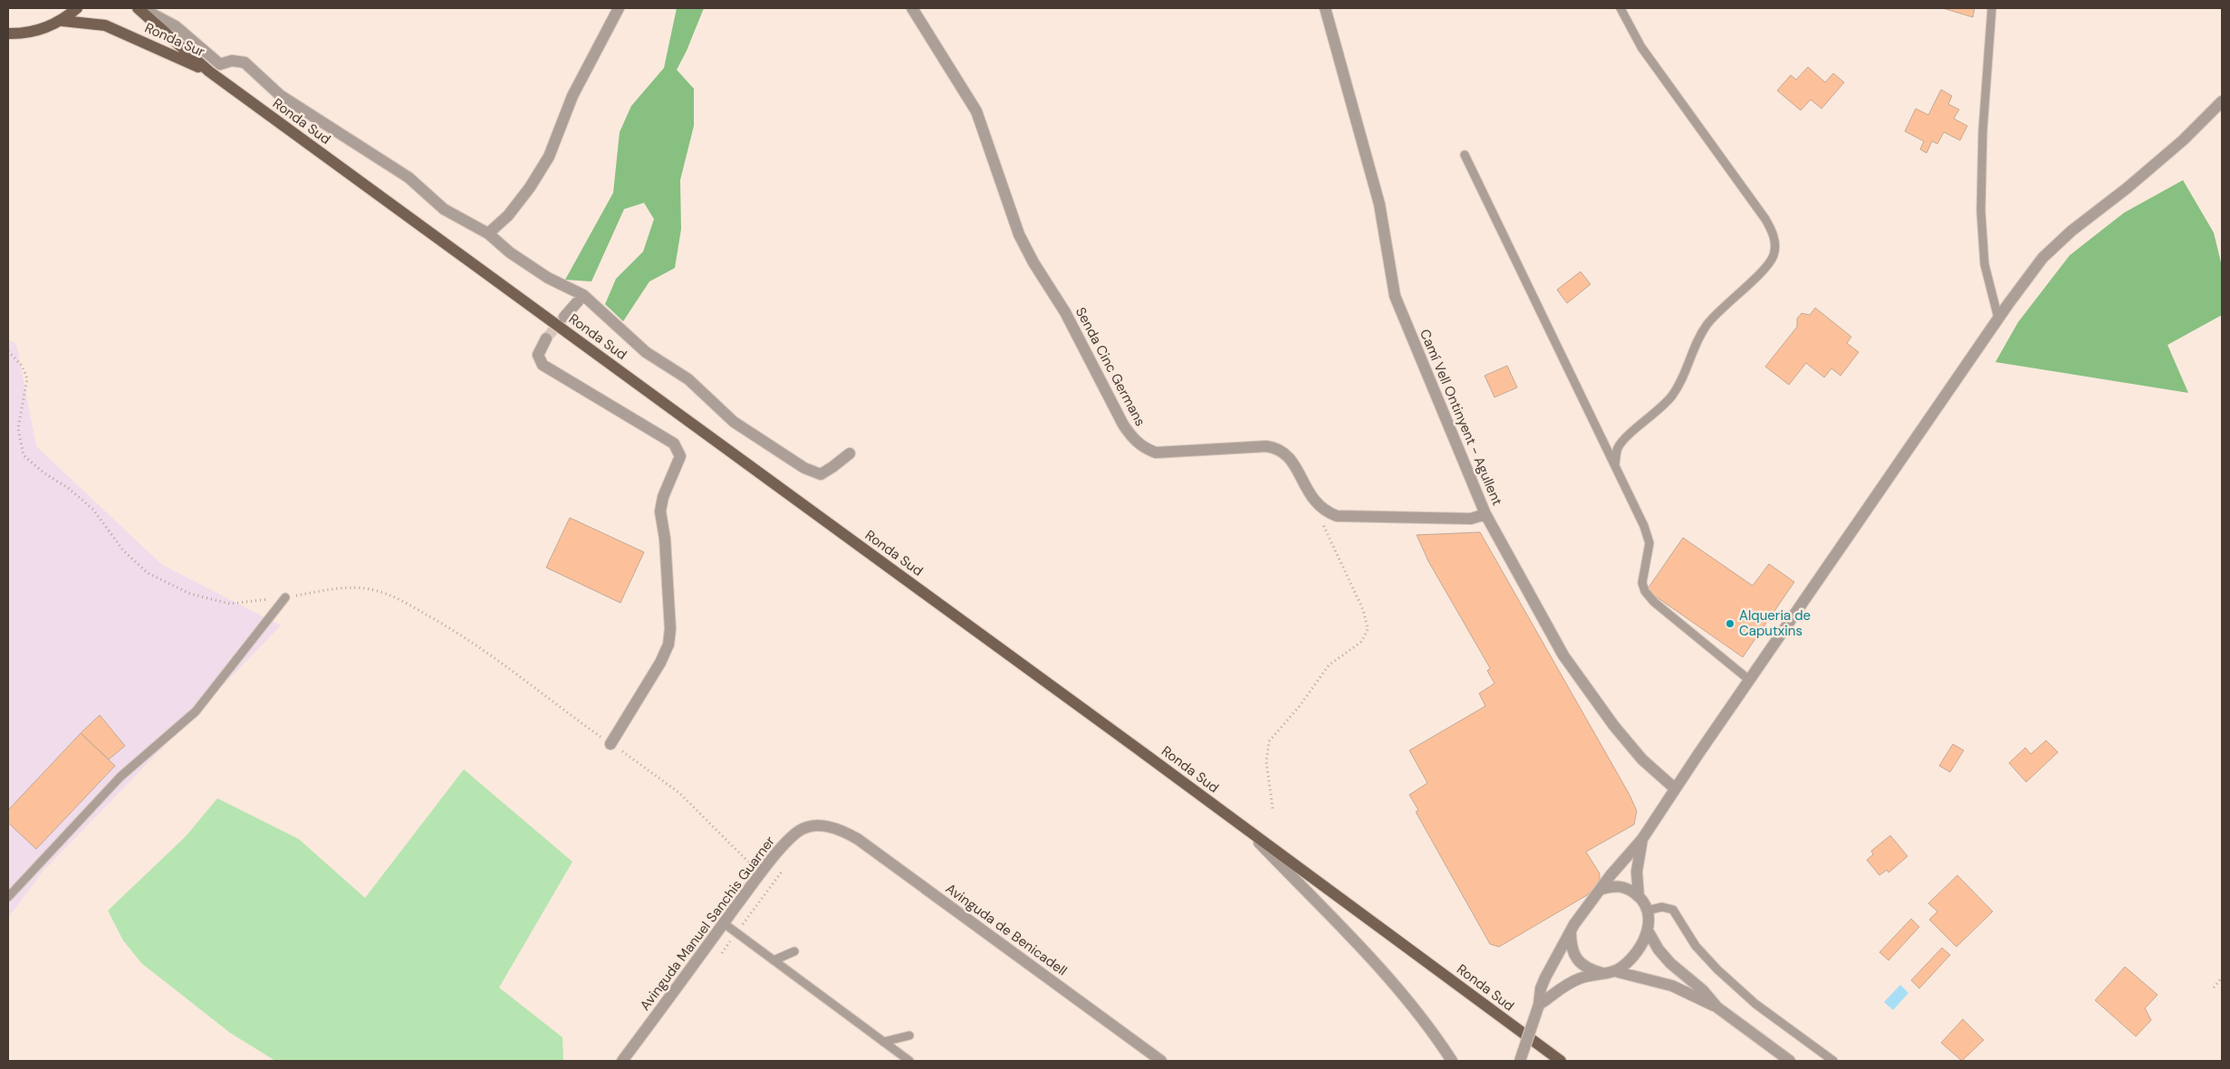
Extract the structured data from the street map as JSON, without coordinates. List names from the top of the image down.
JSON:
{
  "streets": {
    "main road": ["Ronda Sur", "Ronda Sud"],
    "street": [
      "Senda Cinc Germans",
      "Camí Vell Ontinyent - Agullent",
      "Avinguda Manuel Sanchis Guarner",
      "Avinguda de Benicadell"
    ]
  },
  "crossings": [
    ["Ronda Sur", "Ronda Sud"],
    ["Avinguda Manuel Sanchis Guarner", "Avinguda de Benicadell"]
  ],
  "places": ["Alqueria de Caputxins"]
}
